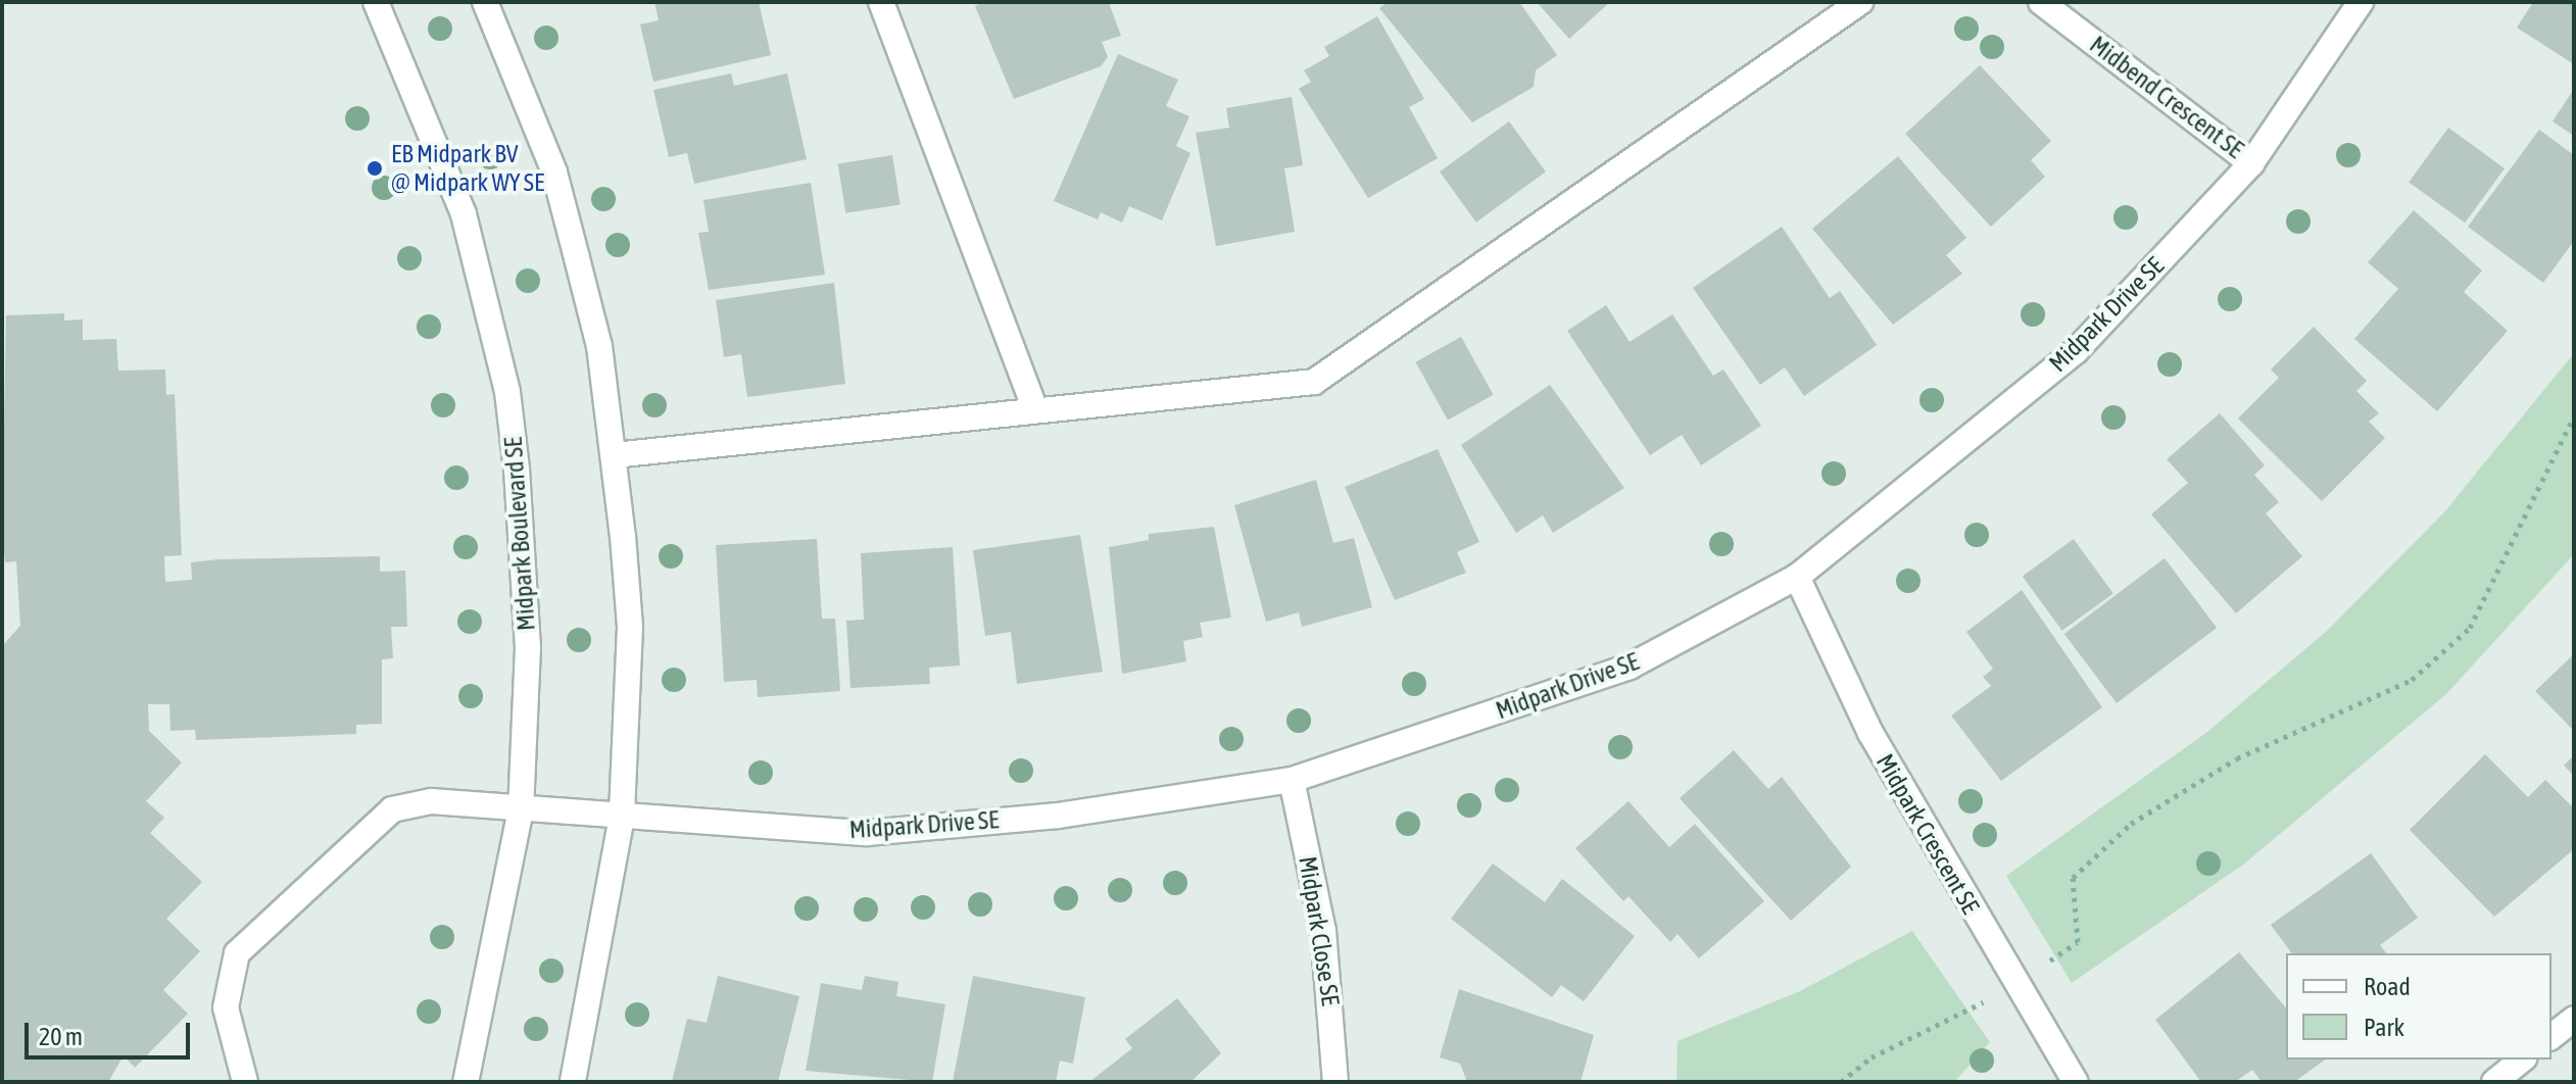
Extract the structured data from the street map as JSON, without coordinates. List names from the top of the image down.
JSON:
{
  "streets": {
    "street": [
      "Midbend Crescent SE",
      "Midpark Drive SE",
      "Midpark Boulevard SE",
      "Midpark Crescent SE",
      "Midpark Close SE"
    ]
  },
  "crossings": [
    ["Midbend Crescent SE", "Midpark Drive SE"],
    ["Midpark Drive SE", "Midpark Boulevard SE"],
    ["Midpark Drive SE", "Midpark Crescent SE"],
    ["Midpark Drive SE", "Midpark Close SE"]
  ],
  "places": ["EB Midpark BV @ Midpark WY SE"],
  "legend": ["Road", "Park"],
  "scale_bar": "20 m"
}
